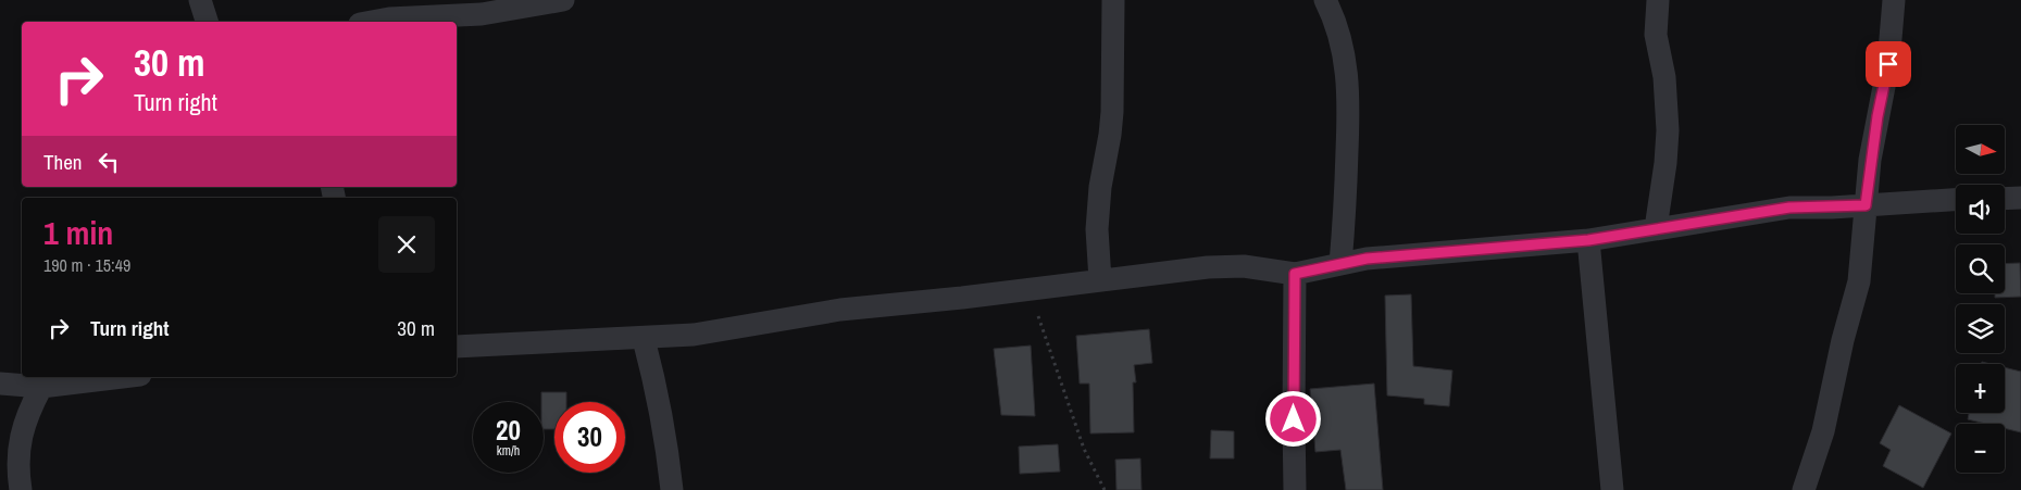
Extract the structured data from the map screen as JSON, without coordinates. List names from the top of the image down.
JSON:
{
  "north": "right",
  "page": {
    "turn": ["30 m", "Turn right"],
    "map_buttons": ["+", "−"],
    "then": "Then",
    "heading": ["1 min", "190 m · 15:49"],
    "list": [
      {
        "name": "Turn right",
        "value": "30 m"
      }
    ],
    "speed": "20 km/h",
    "limit": "30"
  }
}
